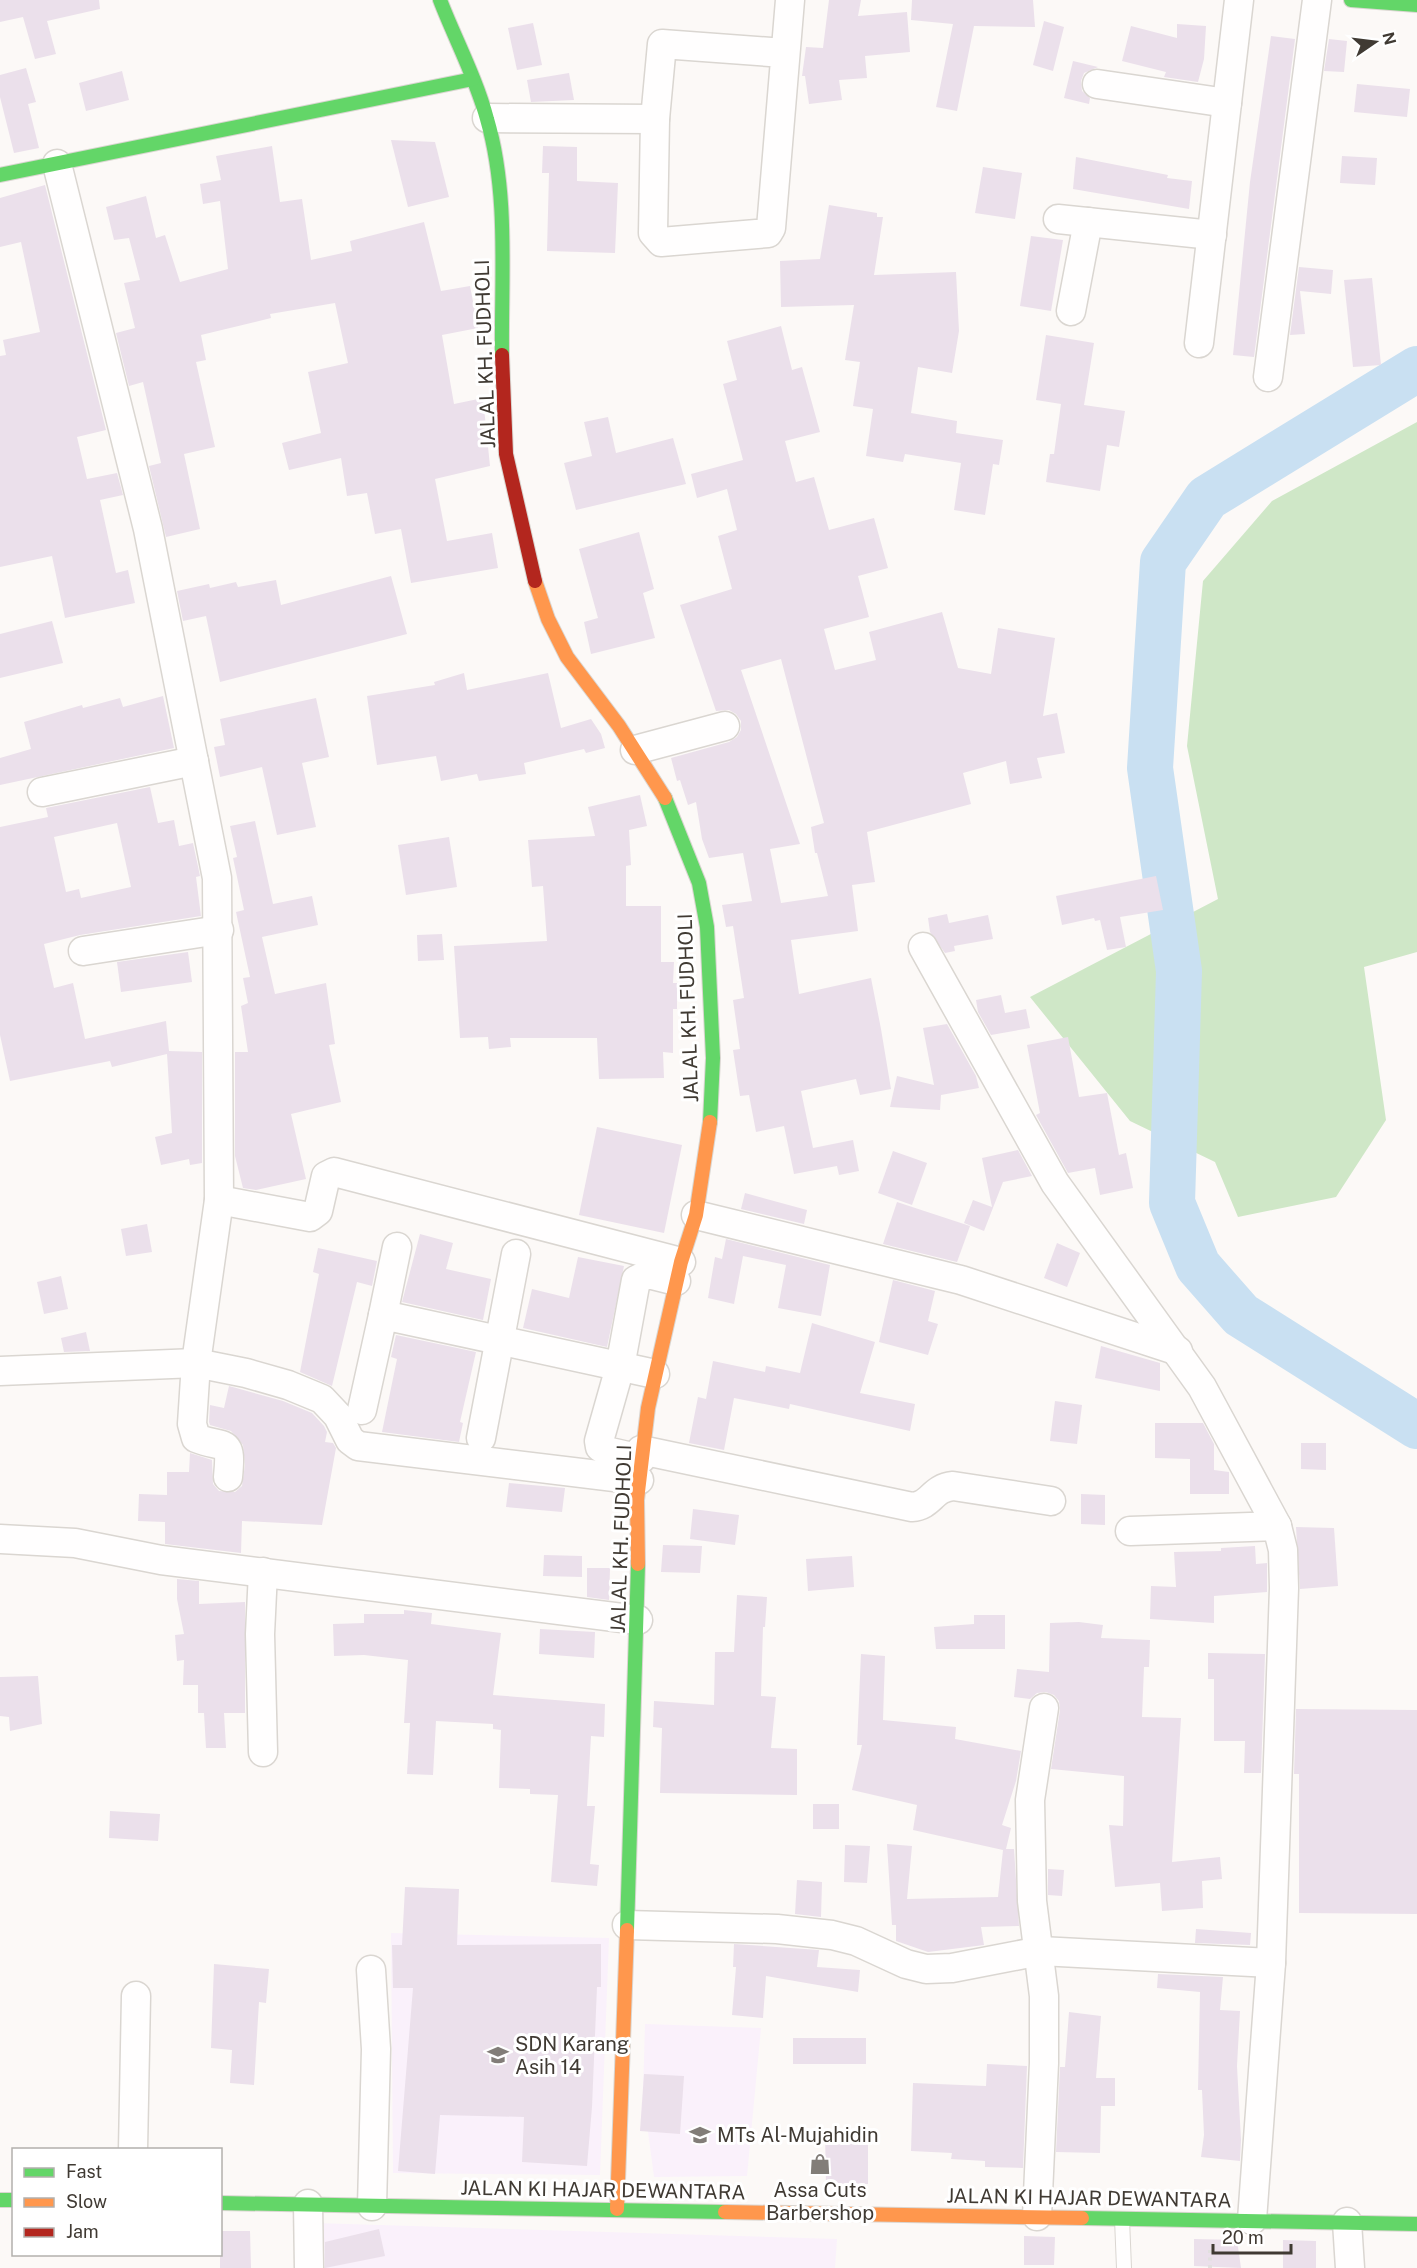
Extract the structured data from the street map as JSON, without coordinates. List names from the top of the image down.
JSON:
{
  "streets": {
    "main road": ["JALAL KH. FUDHOLI", "JALAN KI HAJAR DEWANTARA"]
  },
  "crossings": [
    ["JALAL KH. FUDHOLI", "JALAN KI HAJAR DEWANTARA"]
  ],
  "places": {
    "school or university": ["SDN Karang Asih 14", "MTs Al-Mujahidin"],
    "shop": ["Assa Cuts Barbershop"]
  },
  "legend": ["Fast", "Slow", "Jam"],
  "scale_bar": "20 m",
  "north": "right"
}
